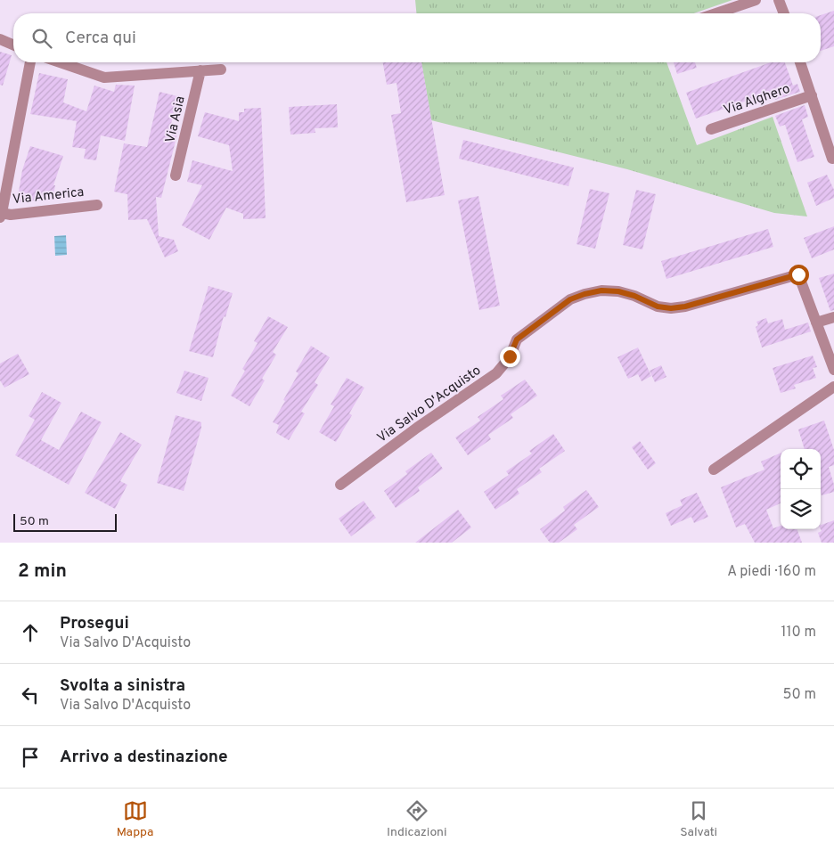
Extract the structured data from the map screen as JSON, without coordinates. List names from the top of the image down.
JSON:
{
  "streets": {
    "street": [
      "Via Alghero",
      "Via Asia",
      "Via America",
      "Via Salvo D'Acquisto"
    ]
  },
  "scale_bar": "50 m",
  "page": {
    "search": "Cerca qui",
    "scale": "50 m",
    "heading": ["2 min", "A piedi · 160 m"],
    "list": [
      ["Prosegui", "Via Salvo D'Acquisto", "110 m"],
      ["Svolta a sinistra", "Via Salvo D'Acquisto", "50 m"],
      "Arrivo a destinazione"
    ],
    "nav": ["Mappa", "Indicazioni", "Salvati"]
  }
}
